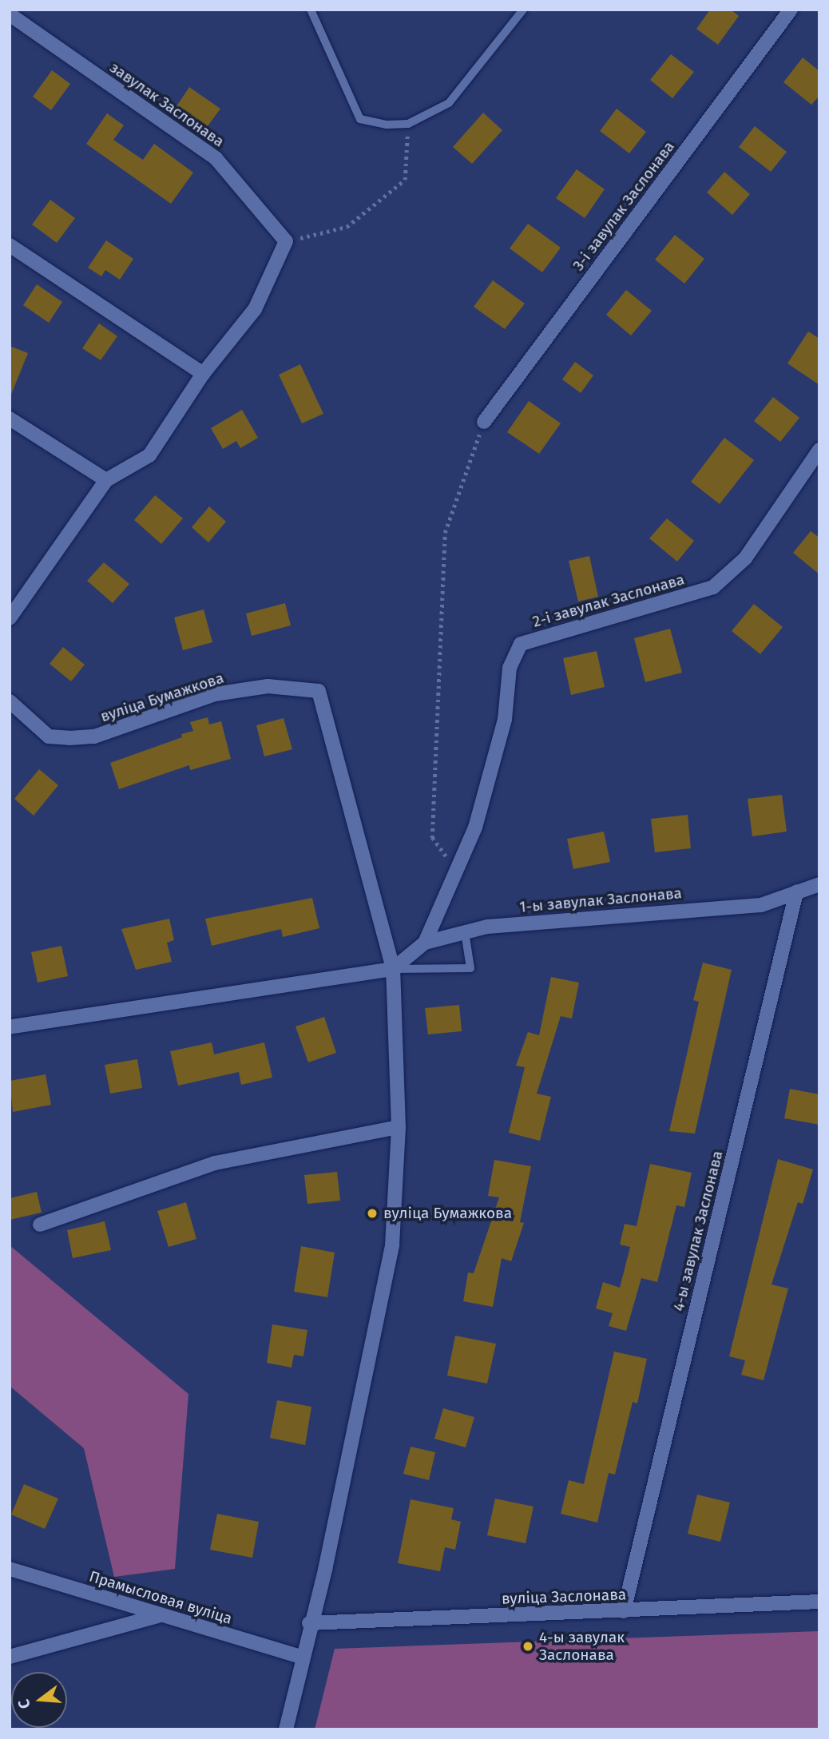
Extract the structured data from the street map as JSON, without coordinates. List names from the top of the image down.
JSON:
{
  "streets": {
    "street": [
      "завулак Заслонава",
      "3-і завулак Заслонава",
      "2-і завулак Заслонава",
      "вуліца Бумажкова",
      "1-ы завулак Заслонава",
      "4-ы завулак Заслонава",
      "вуліца Заслонава",
      "Прамысловая вуліца"
    ]
  },
  "crossings": [
    ["2-і завулак Заслонава", "1-ы завулак Заслонава"],
    ["вуліца Бумажкова", "1-ы завулак Заслонава"],
    ["вуліца Бумажкова", "вуліца Заслонава"],
    ["1-ы завулак Заслонава", "4-ы завулак Заслонава"],
    ["4-ы завулак Заслонава", "вуліца Заслонава"]
  ],
  "places": ["вуліца Бумажкова", "4-ы завулак Заслонава"],
  "north": "left"
}
